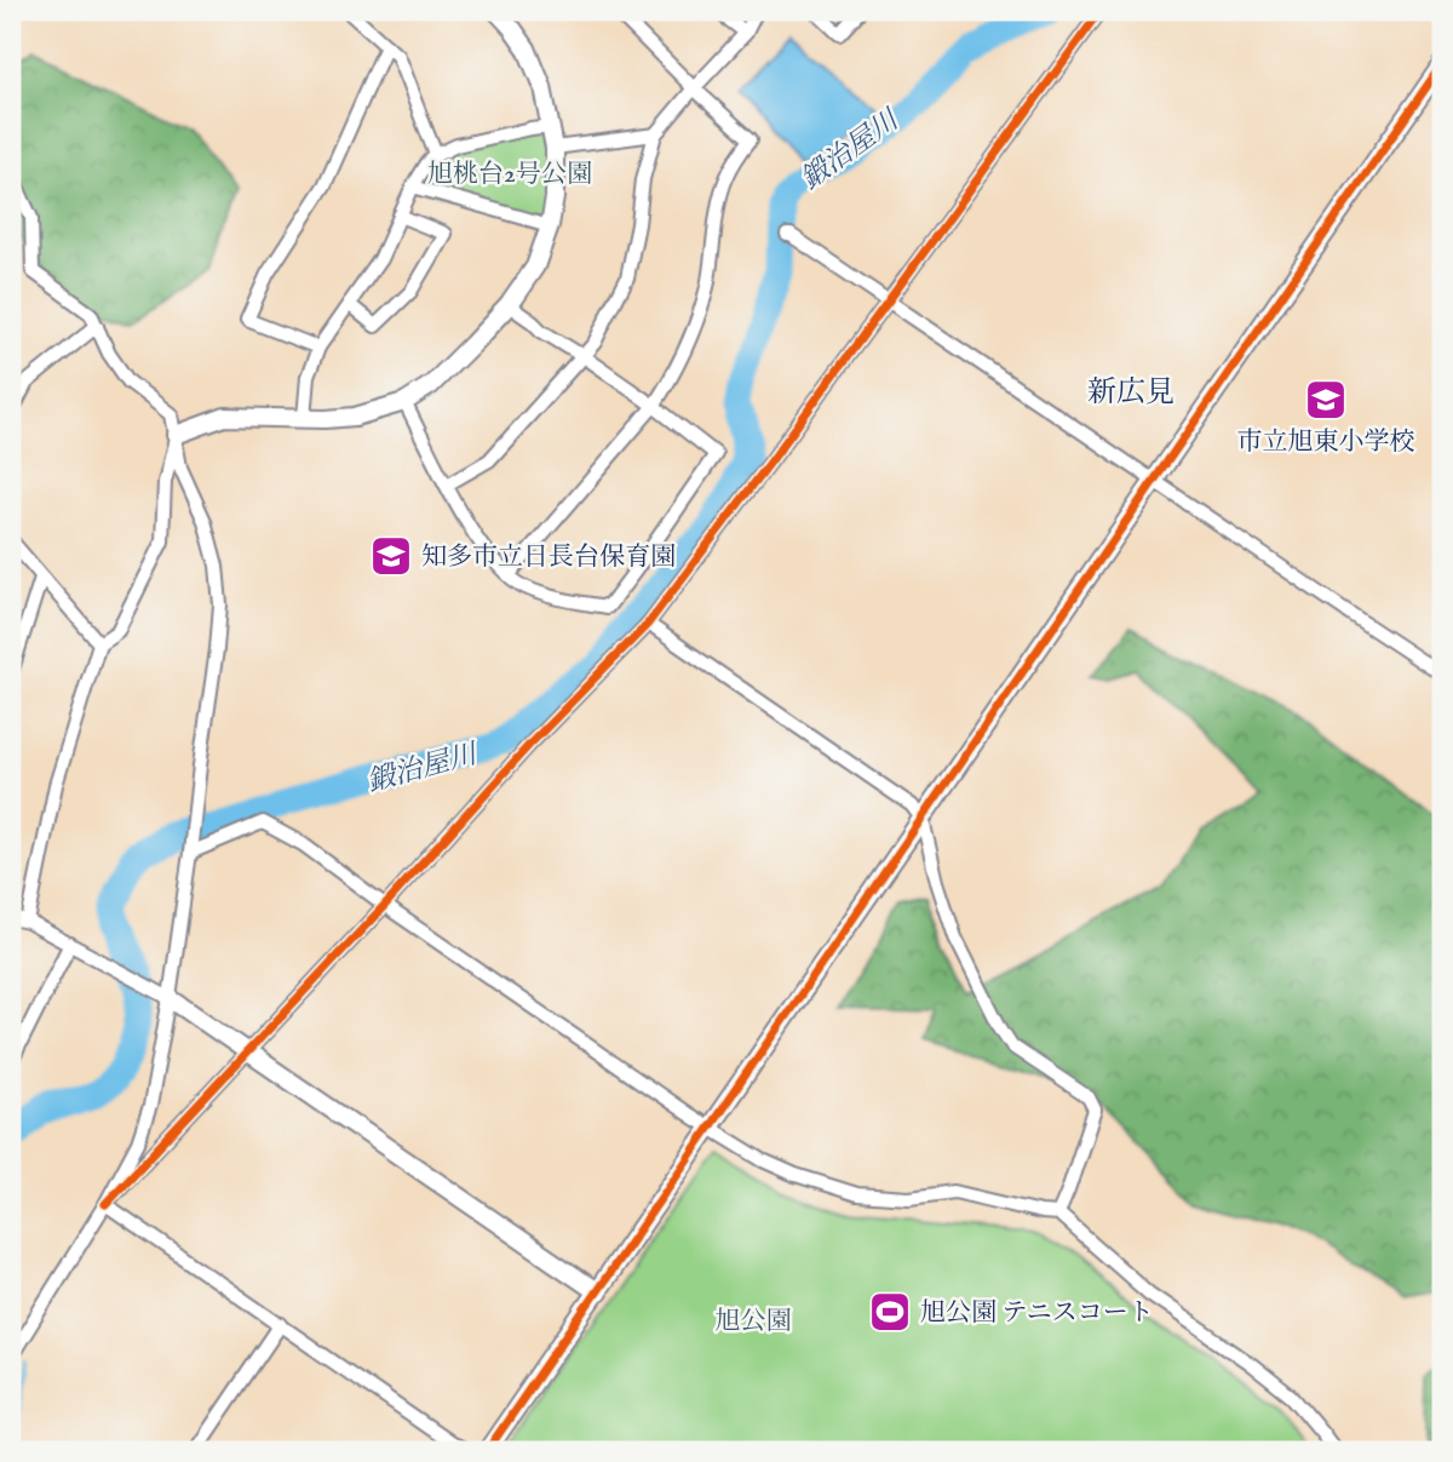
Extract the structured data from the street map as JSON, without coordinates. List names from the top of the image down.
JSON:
{
  "districts": ["新広見"],
  "water": ["鍛治屋川"],
  "parks": ["旭桃台2号公園", "旭公園"],
  "places": {
    "school or university": ["市立旭東小学校", "知多市立日長台保育園"],
    "sports": ["旭公園 テニスコート"]
  }
}
